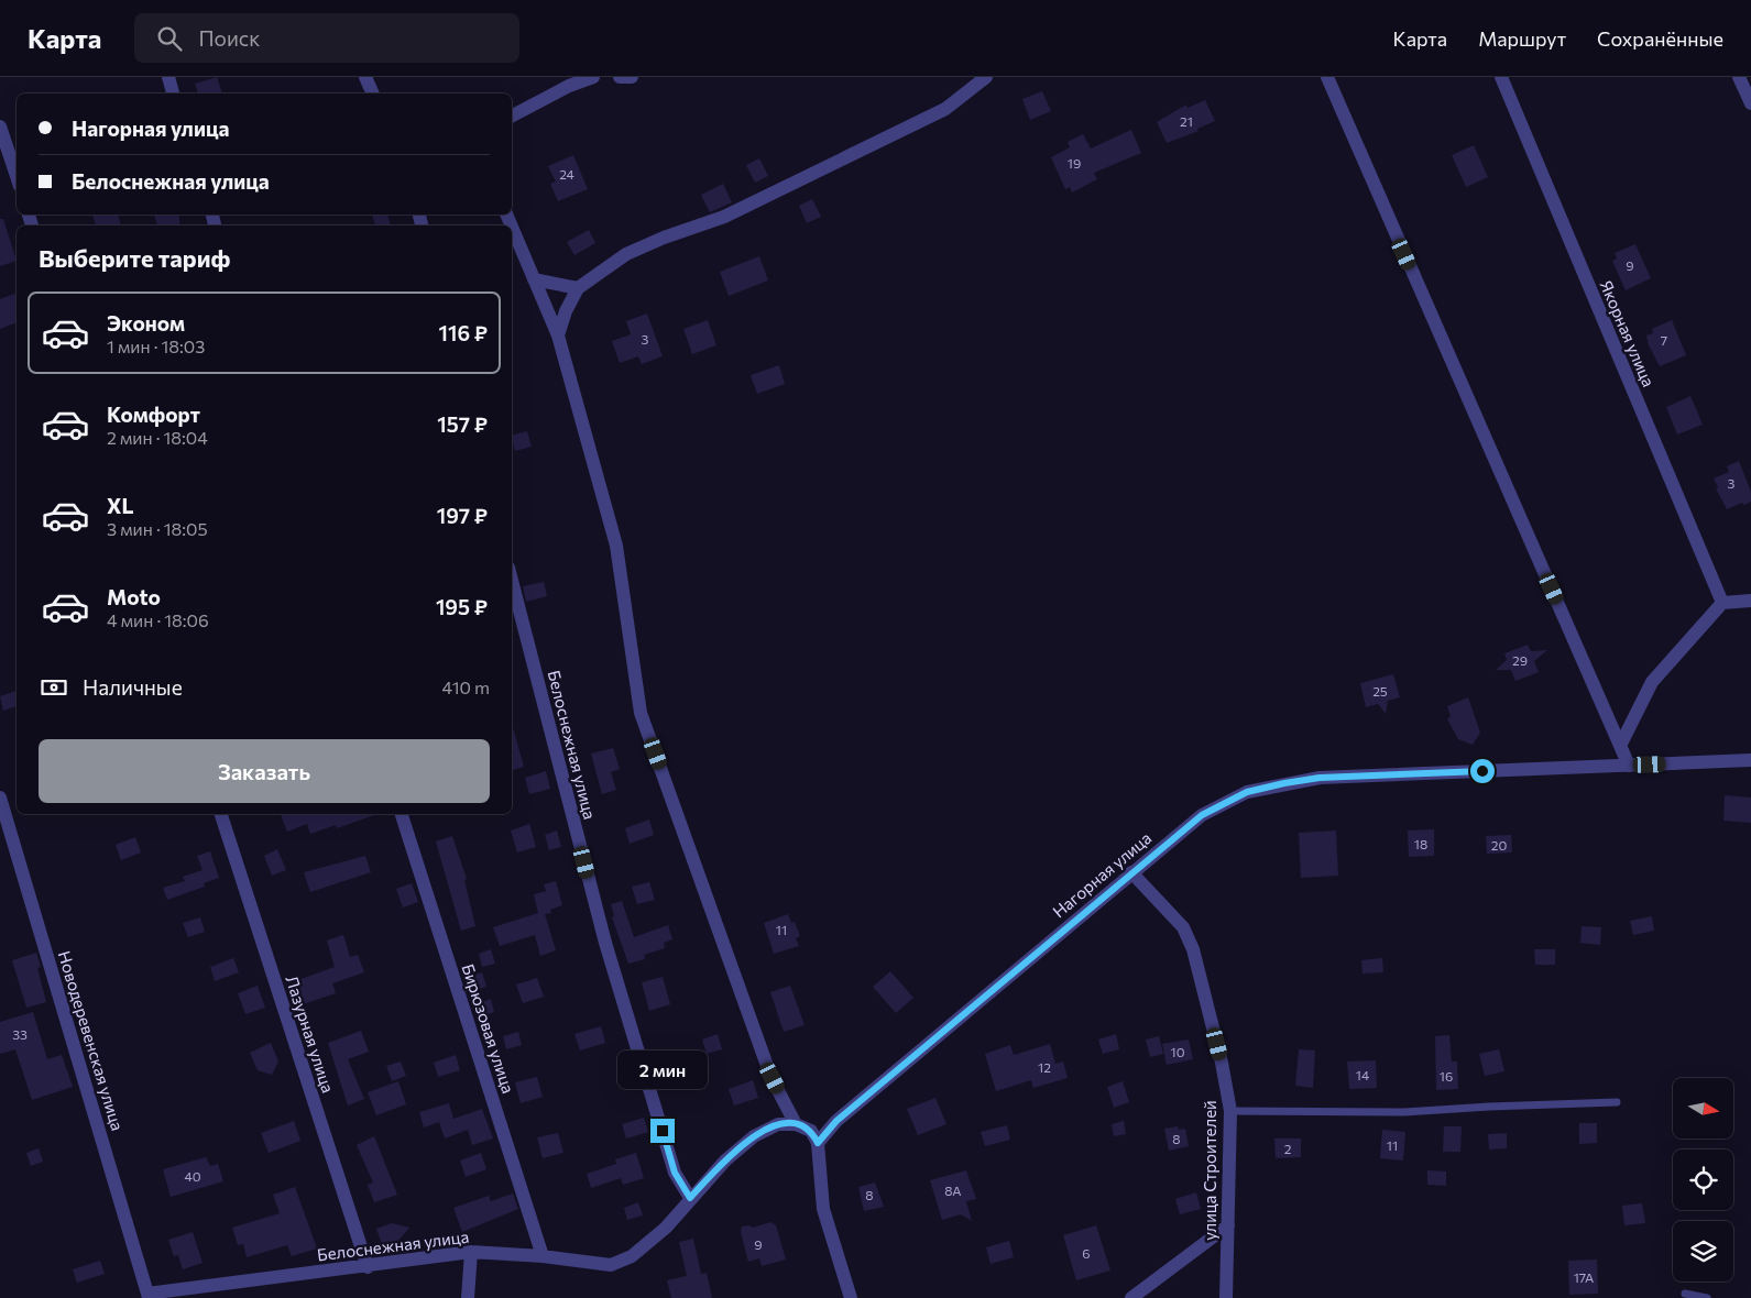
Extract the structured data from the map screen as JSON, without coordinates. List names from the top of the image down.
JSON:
{
  "streets": {
    "street": [
      "Якорная улица",
      "Белоснежная улица",
      "Нагорная улица",
      "Бирюзовая улица",
      "Лазурная улица",
      "Новодеревенская улица",
      "улица Строителей"
    ]
  },
  "crossings": [
    ["Белоснежная улица", "Бирюзовая улица"],
    ["Белоснежная улица", "Лазурная улица"],
    ["Белоснежная улица", "Новодеревенская улица"],
    ["Нагорная улица", "улица Строителей"]
  ],
  "house_numbers": [
    "21",
    "19",
    "24",
    "9",
    "3",
    "7",
    "3",
    "29",
    "25",
    "18",
    "20",
    "11",
    "33",
    "10",
    "12",
    "14",
    "16",
    "8",
    "11",
    "2",
    "40",
    "8А",
    "8",
    "9",
    "6",
    "17А"
  ],
  "north": "right",
  "page": {
    "header": "Карта",
    "search": "Поиск",
    "nav": ["Карта", "Маршрут", "Сохранённые"],
    "banner": ["Нагорная улица", "Белоснежная улица"],
    "heading": "Выберите тариф",
    "list": [
      {
        "name": "Эконом",
        "note": "1 мин · 18:03",
        "value": "116 ₽"
      },
      {
        "name": "Комфорт",
        "note": "2 мин · 18:04",
        "value": "157 ₽"
      },
      {
        "name": "XL",
        "note": "3 мин · 18:05",
        "value": "197 ₽"
      },
      {
        "name": "Moto",
        "note": "4 мин · 18:06",
        "value": "195 ₽"
      }
    ],
    "pay": ["Наличные", "410 m"],
    "buttons": "Заказать",
    "bubble": "2 мин"
  }
}
